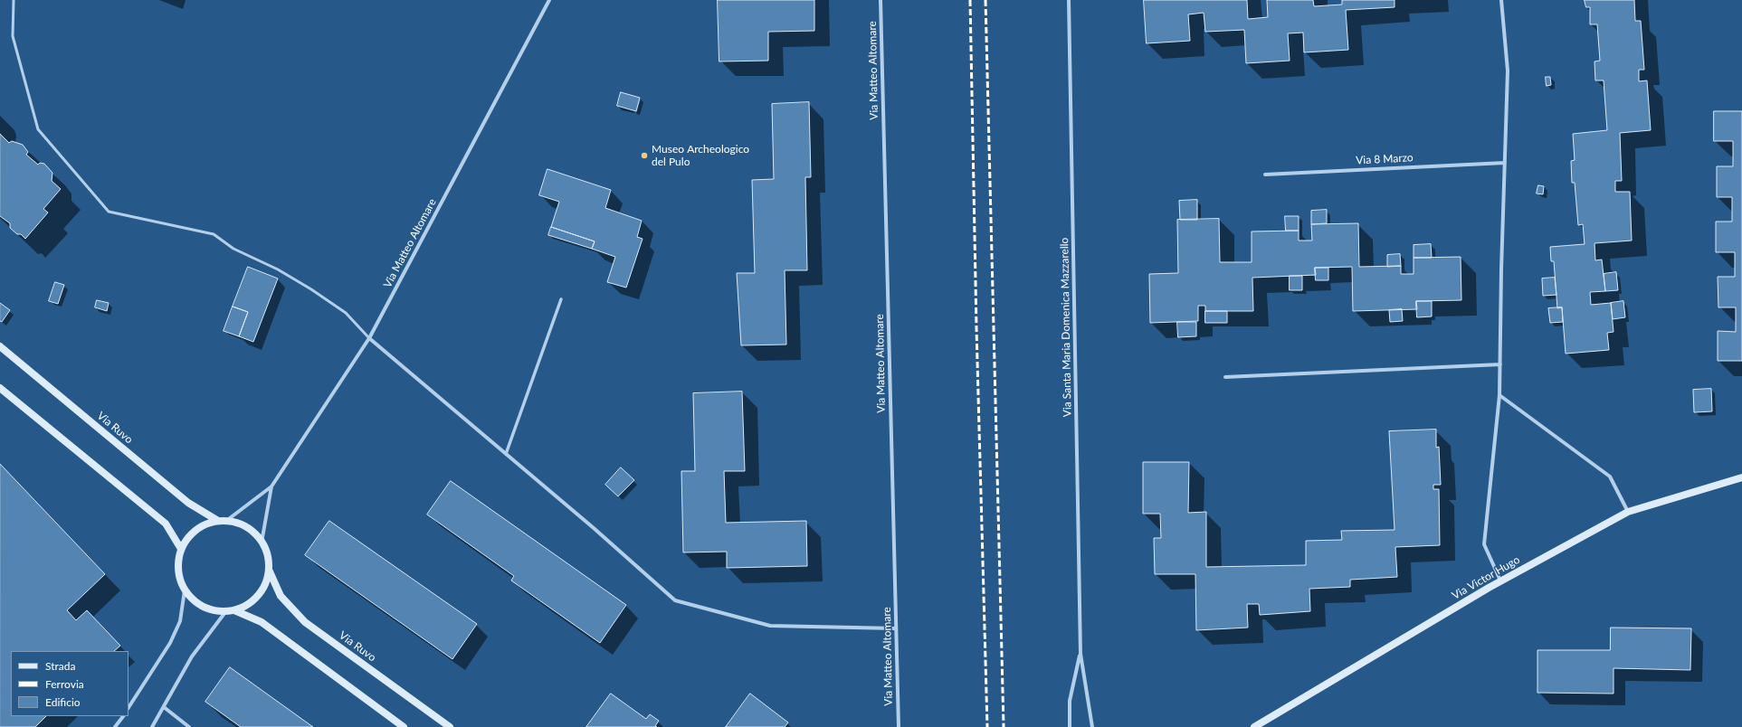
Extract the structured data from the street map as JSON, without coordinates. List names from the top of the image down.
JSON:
{
  "streets": {
    "main road": ["Via Ruvo", "Via Victor Hugo"],
    "street": ["Via Matteo Altomare", "Via 8 Marzo", "Via Santa Maria Domenica Mazzarello"]
  },
  "crossings": [
    ["Via Matteo Altomare", "Via Ruvo"]
  ],
  "places": ["Museo Archeologico del Pulo"],
  "legend": ["Strada", "Ferrovia", "Edificio"]
}
